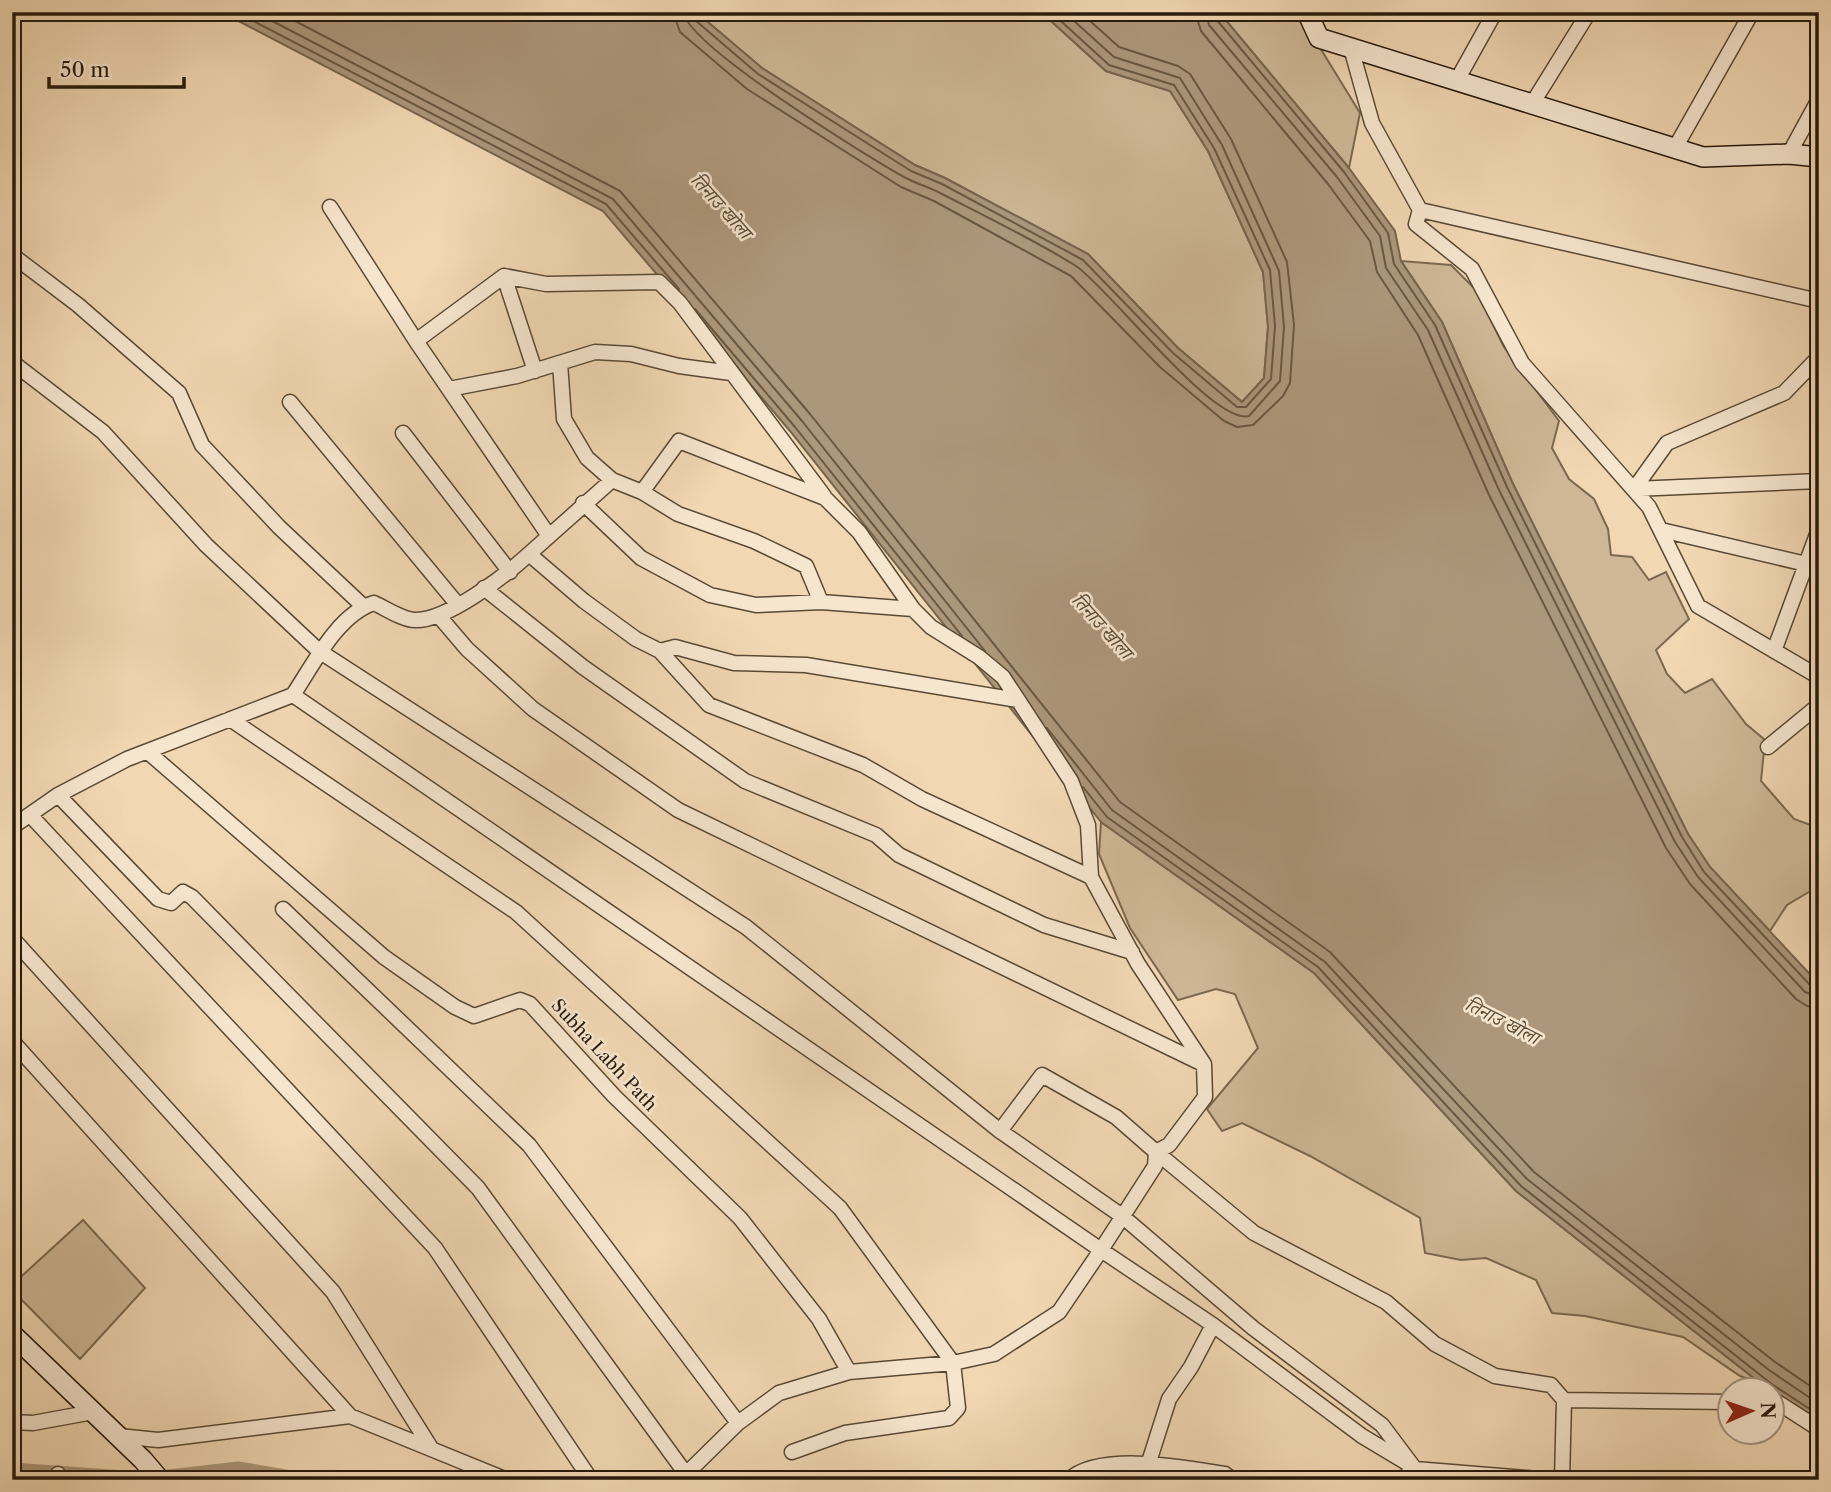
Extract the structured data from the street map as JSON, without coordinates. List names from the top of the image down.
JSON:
{
  "streets": {
    "street": ["Subha Labh Path"]
  },
  "water": ["तिनाउ खोला"],
  "scale_bar": "50 m",
  "north": "right"
}
